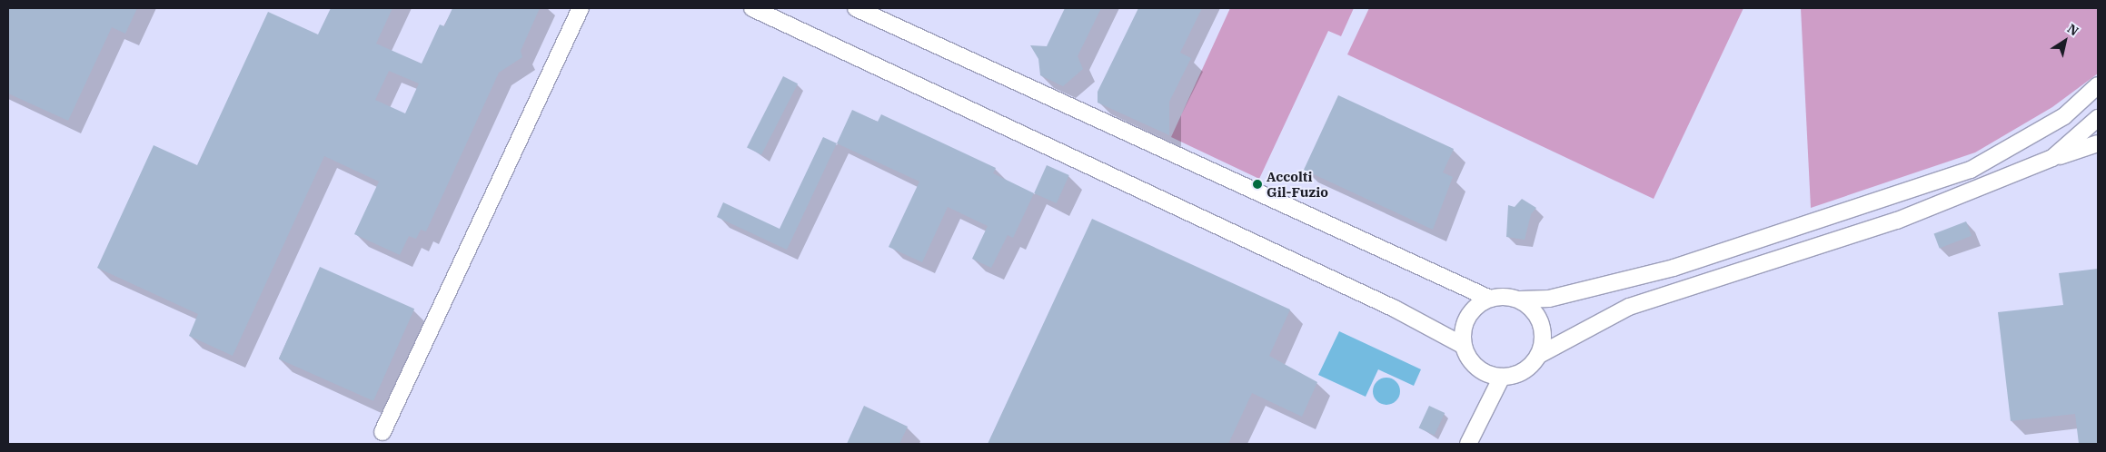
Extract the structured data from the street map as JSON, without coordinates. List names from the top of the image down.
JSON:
{
  "places": ["Accolti Gil-Fuzio"],
  "north": "top right"
}
